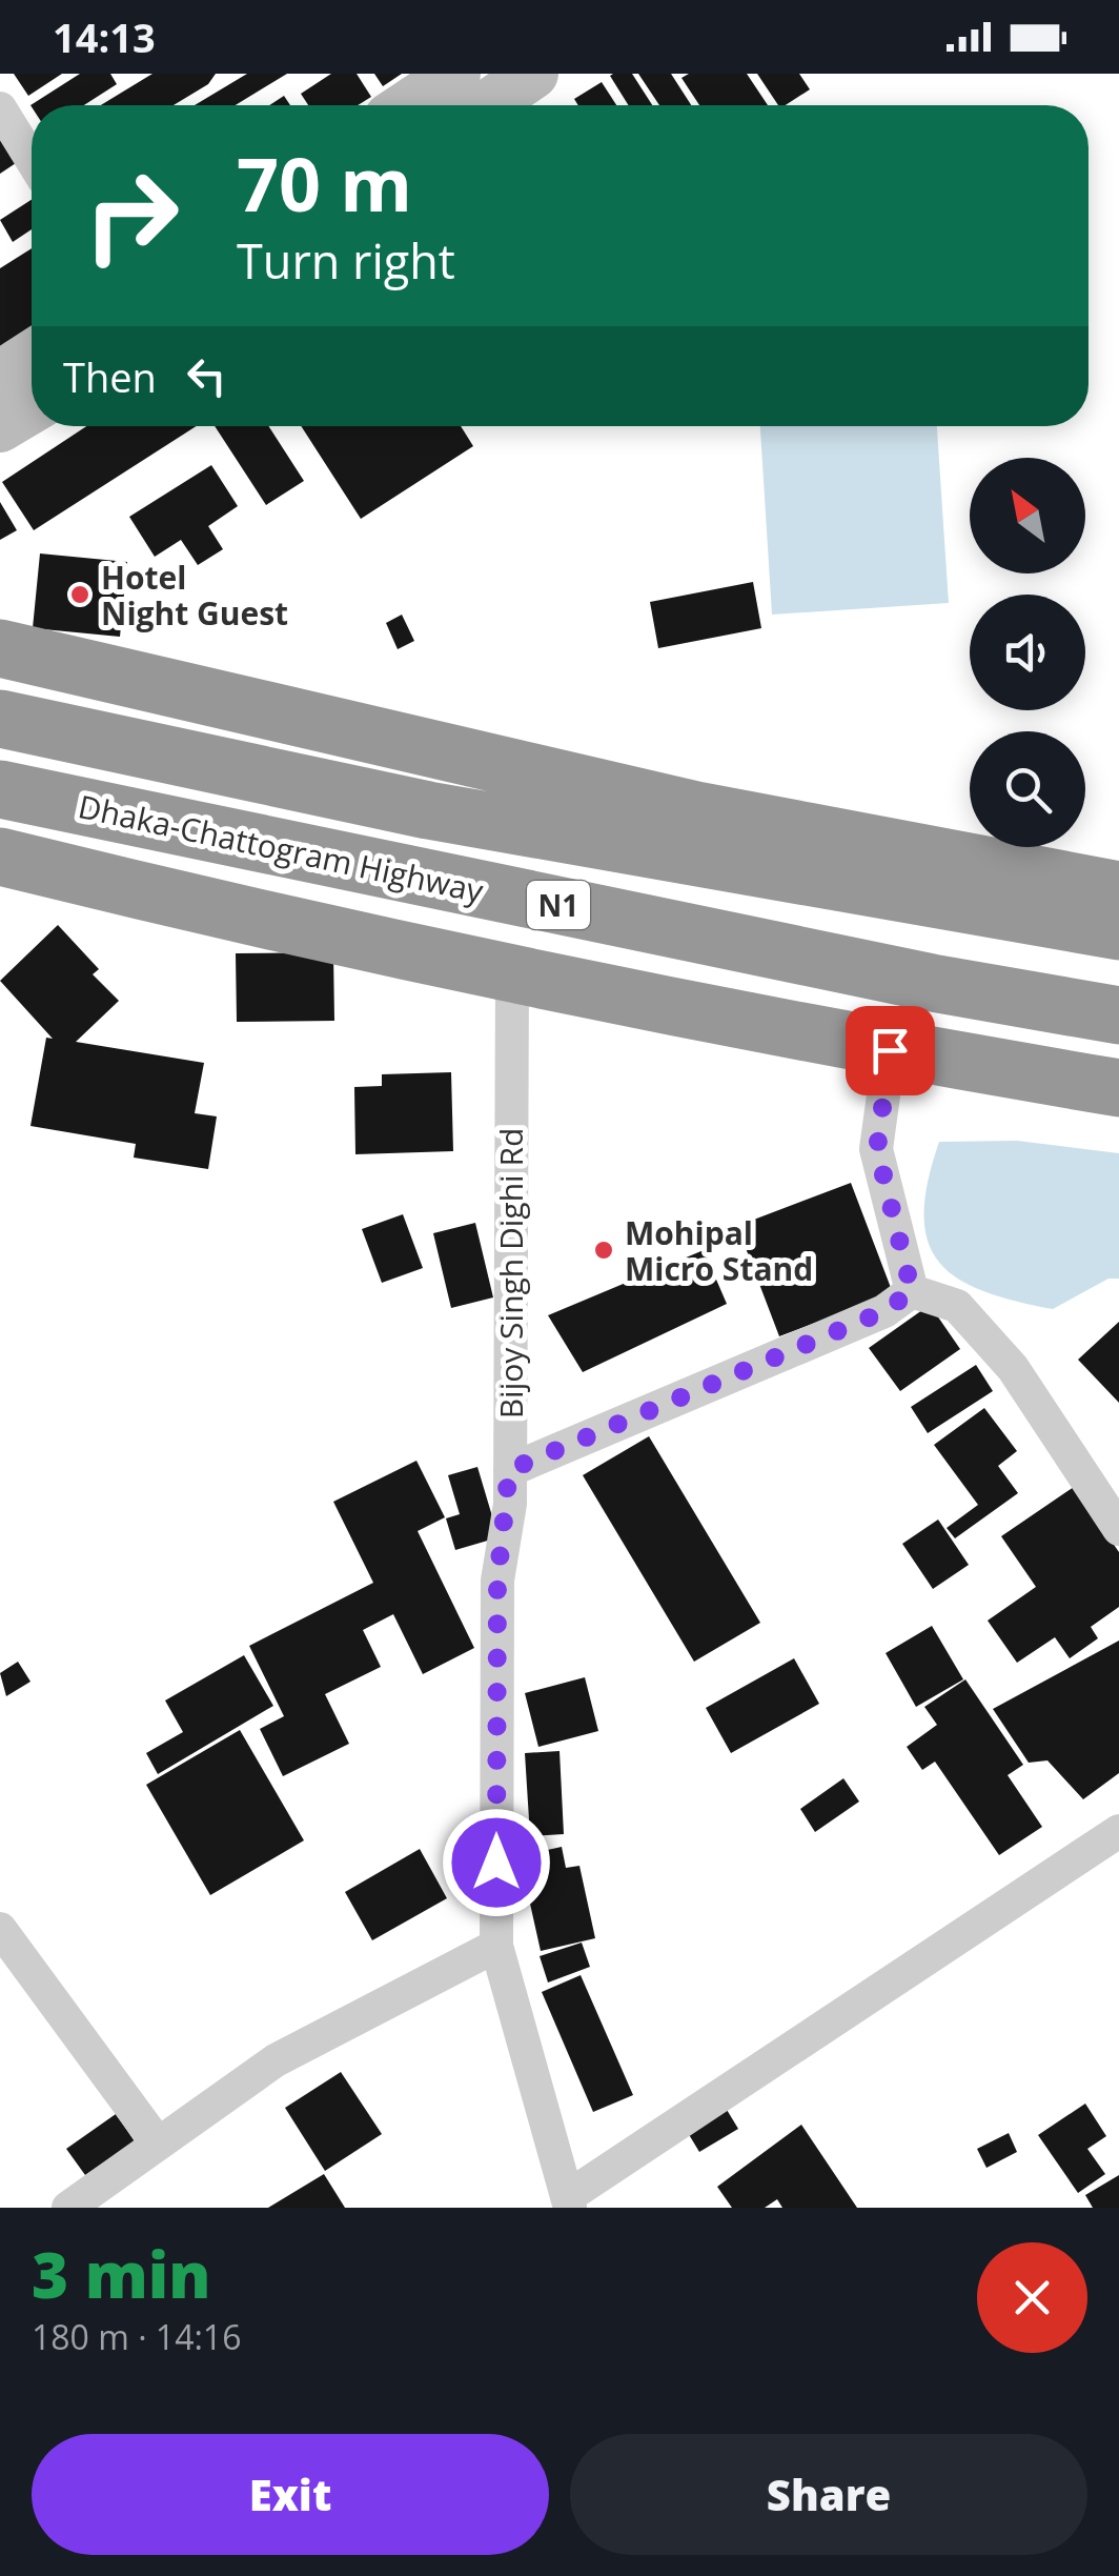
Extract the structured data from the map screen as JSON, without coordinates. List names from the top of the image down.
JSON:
{
  "streets": {
    "highway": ["Dhaka-Chattogram Highway", "N1"],
    "street": ["Bijoy Singh Dighi Rd"]
  },
  "places": ["Hotel Night Guest", "Mohipal Micro Stand"],
  "north": "top left",
  "page": {
    "status": "14:13",
    "turn": ["70 m", "Turn right"],
    "then": "Then",
    "heading": ["3 min", "180 m · 14:16"],
    "buttons": ["Exit", "Share"]
  }
}
